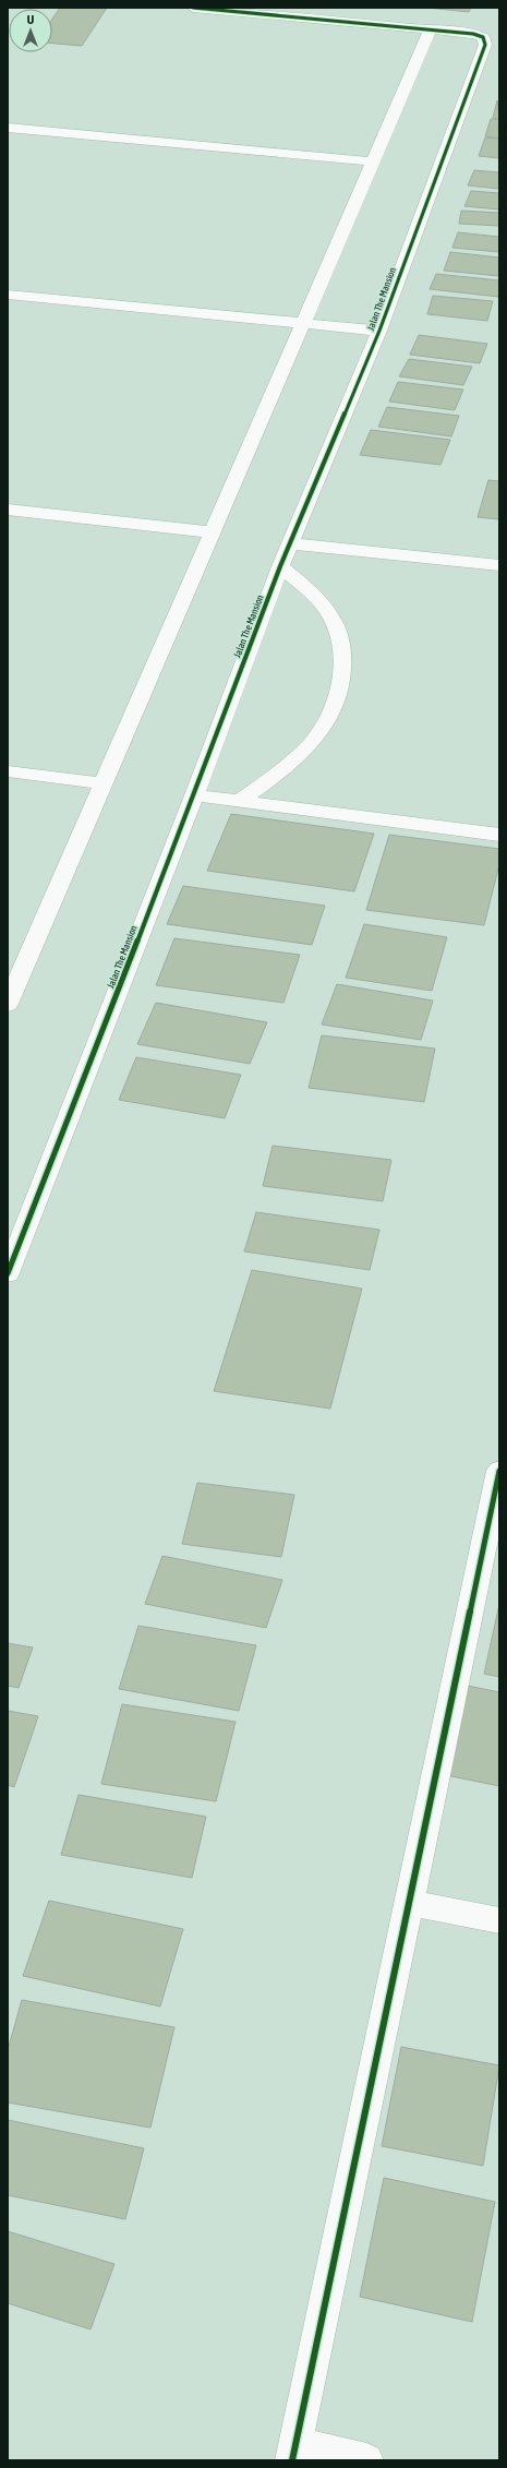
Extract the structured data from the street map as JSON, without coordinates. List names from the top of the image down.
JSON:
{
  "streets": {
    "street": ["Jalan The Mansion"]
  },
  "north": "top"
}
